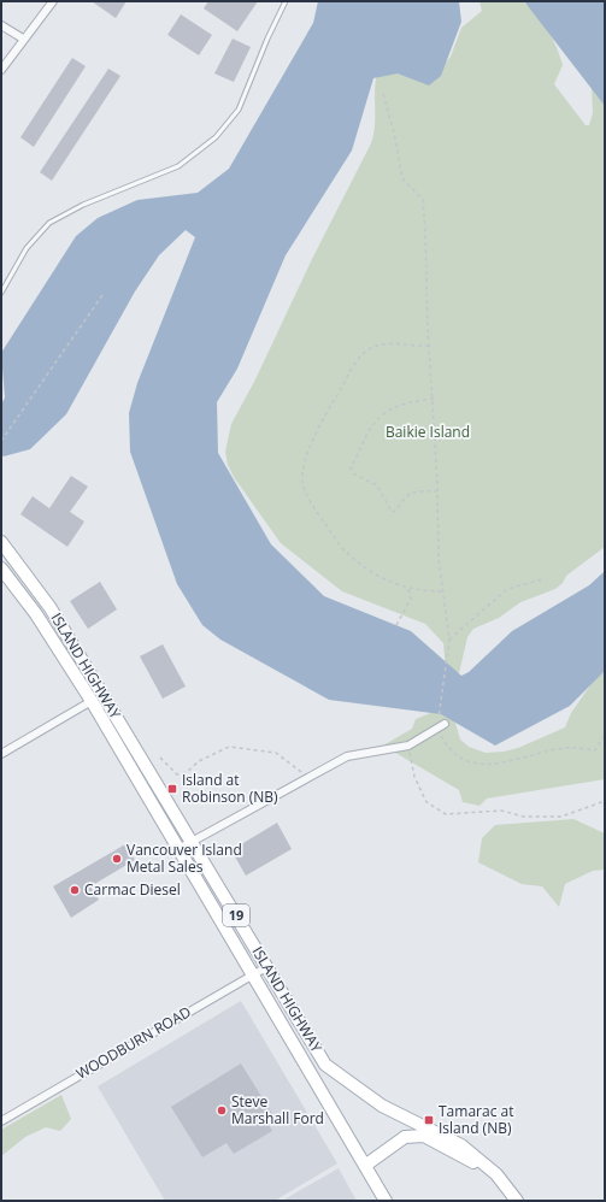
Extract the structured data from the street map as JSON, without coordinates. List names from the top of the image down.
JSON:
{
  "streets": {
    "main road": ["ISLAND HIGHWAY", "19"],
    "street": ["WOODBURN ROAD"]
  },
  "crossings": [
    ["ISLAND HIGHWAY", "19"],
    ["ISLAND HIGHWAY", "WOODBURN ROAD"]
  ],
  "parks": ["Baikie Island"],
  "places": {
    "transit": ["Island at Robinson (NB)", "Tamarac at Island (NB)"],
    "other": ["Vancouver Island Metal Sales", "Carmac Diesel", "Steve Marshall Ford"]
  }
}
